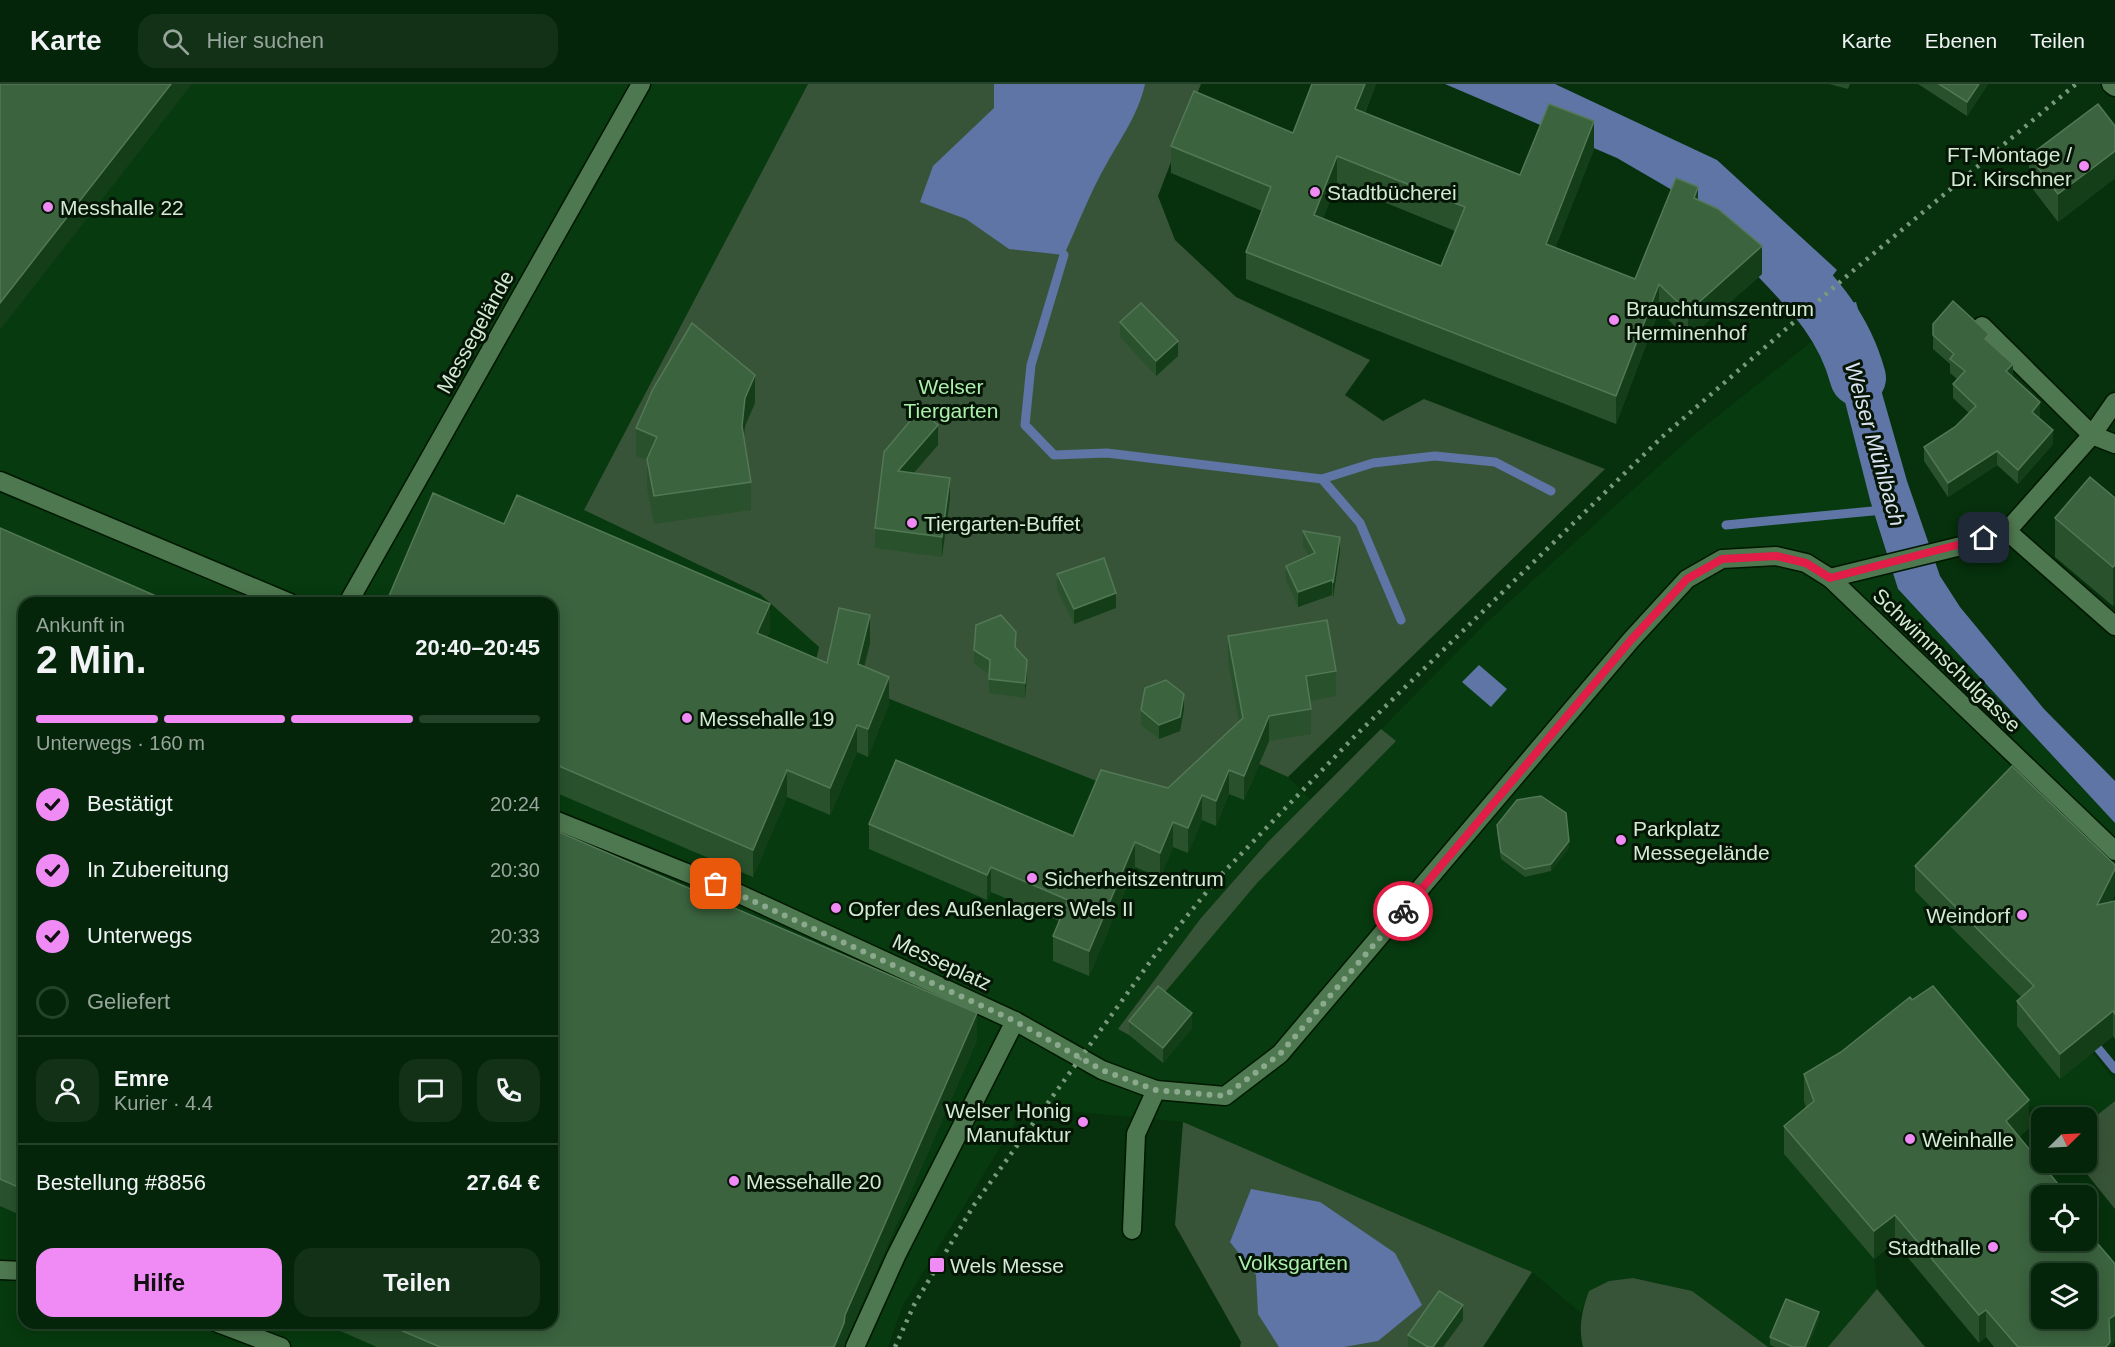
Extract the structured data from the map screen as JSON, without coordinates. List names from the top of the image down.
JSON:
{
  "streets": {
    "street": ["Messegelände", "Schwimmschulgasse", "Messeplatz"]
  },
  "crossings": [
    ["Schwimmschulgasse", "Messeplatz"]
  ],
  "water": ["Welser Mühlbach"],
  "parks": ["Welser Tiergarten", "Volksgarten"],
  "places": {
    "other": [
      "FT-Montage / Dr. Kirschner",
      "Stadtbücherei",
      "Messhalle 22",
      "Brauchtumszentrum Herminenhof",
      "Tiergarten-Buffet",
      "Messehalle 19",
      "Parkplatz Messegelände",
      "Sicherheitszentrum",
      "Opfer des Außenlagers Wels II",
      "Weindorf",
      "Welser Honig Manufaktur",
      "Weinhalle",
      "Messehalle 20",
      "Stadthalle"
    ],
    "transit": ["Wels Messe"]
  },
  "north": "top right",
  "page": {
    "header": "Karte",
    "search": "Hier suchen",
    "nav": ["Karte", "Ebenen", "Teilen"],
    "heading": ["2 Min.", "Ankunft in", "20:40–20:45"],
    "panel": [
      "Emre",
      "Kurier · 4.4",
      "Bestellung #8856",
      "27.64 €"
    ],
    "bar": "Unterwegs · 160 m",
    "list": [
      ["Bestätigt", "20:24"],
      ["In Zubereitung", "20:30"],
      ["Unterwegs", "20:33"],
      "Geliefert"
    ],
    "buttons": ["Hilfe", "Teilen"]
  }
}
